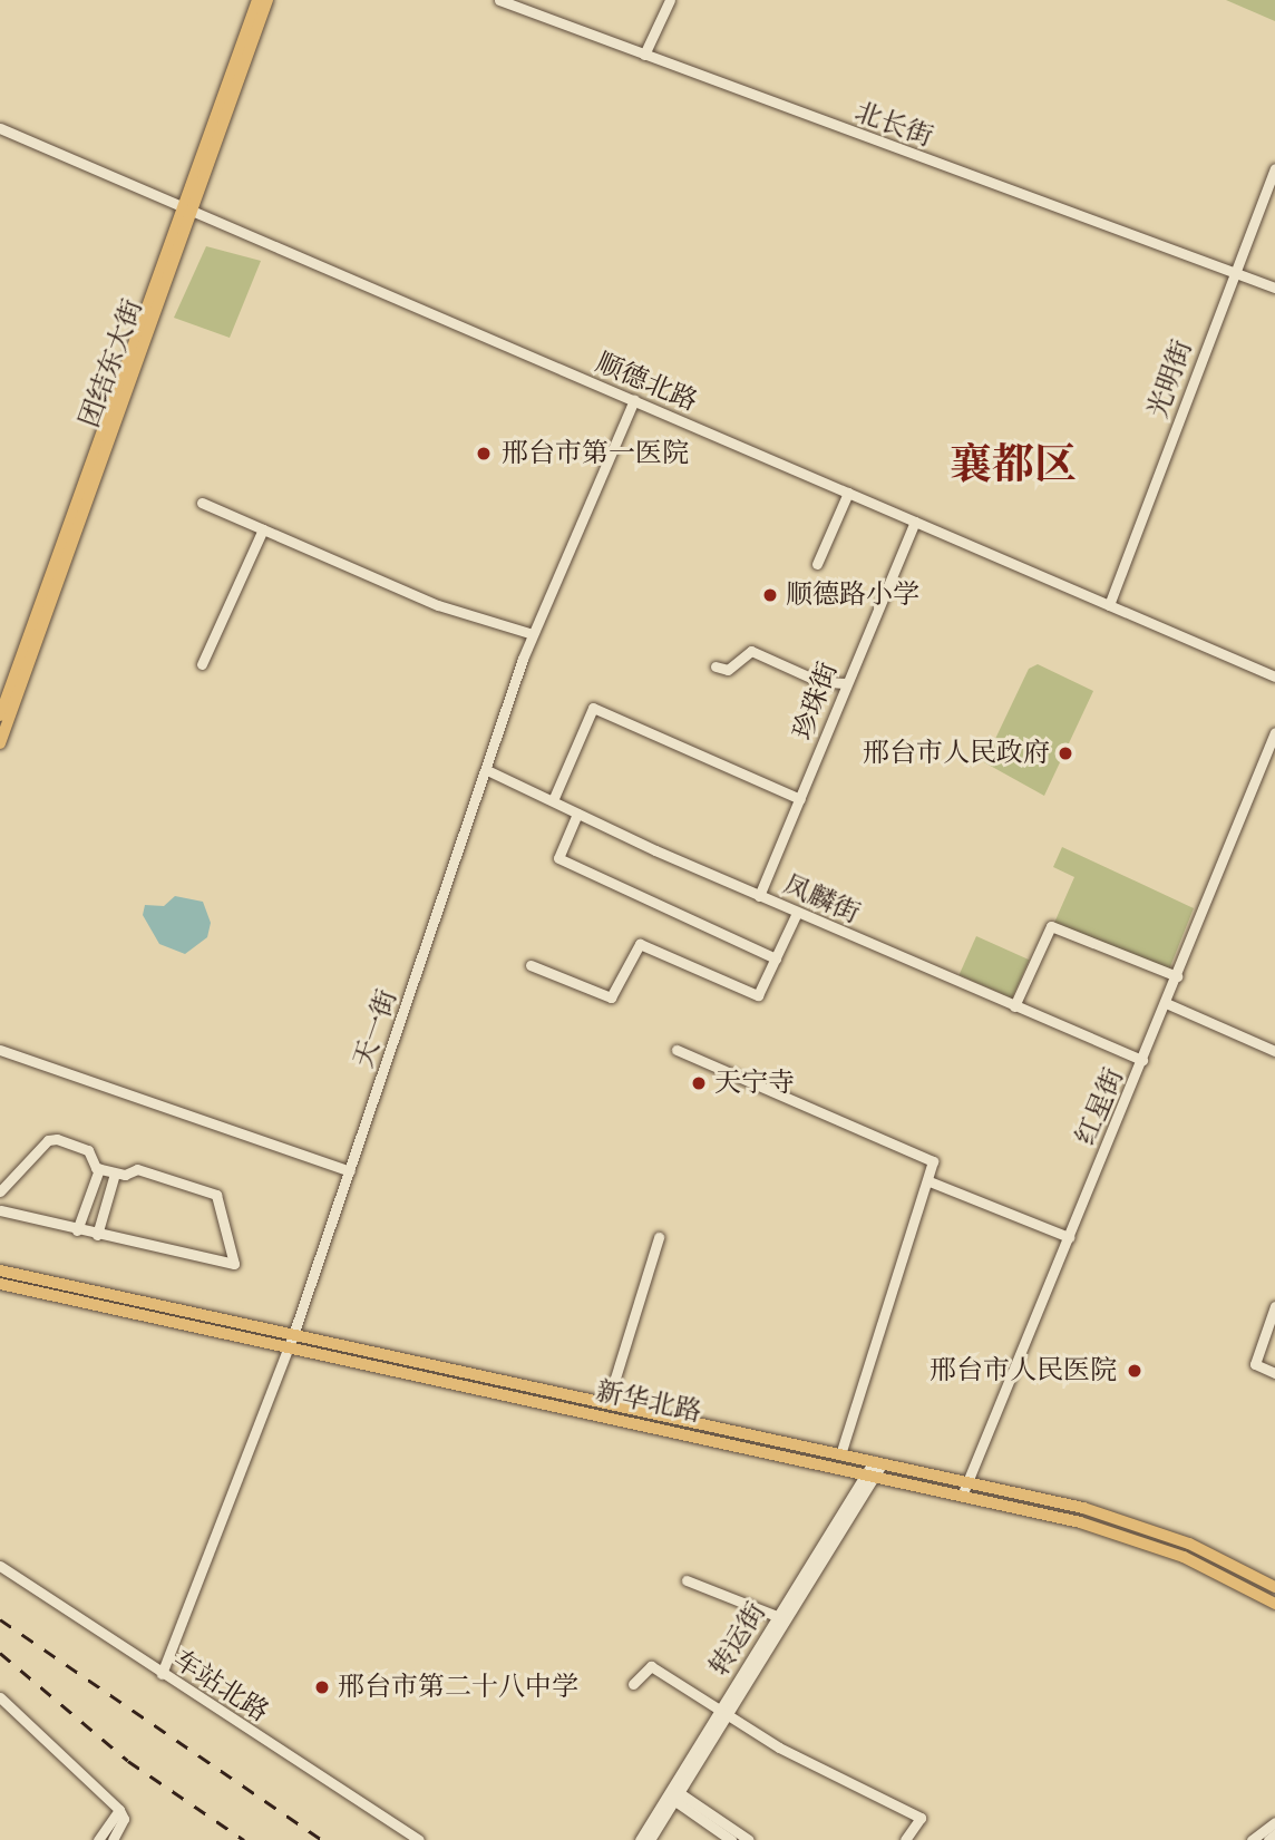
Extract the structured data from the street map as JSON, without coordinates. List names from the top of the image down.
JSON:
{
  "streets": {
    "main road": ["团结东大街", "新华北路"],
    "street": [
      "北长街",
      "光明街",
      "顺德北路",
      "珍珠街",
      "凤麟街",
      "天一街",
      "红星街",
      "转运街",
      "车站北路"
    ]
  },
  "crossings": [
    ["北长街", "光明街"],
    ["团结东大街", "顺德北路"],
    ["光明街", "顺德北路"],
    ["顺德北路", "珍珠街"],
    ["顺德北路", "天一街"],
    ["珍珠街", "凤麟街"],
    ["凤麟街", "天一街"],
    ["凤麟街", "红星街"],
    ["天一街", "新华北路"],
    ["天一街", "车站北路"],
    ["红星街", "新华北路"],
    ["新华北路", "转运街"]
  ],
  "districts": ["襄都区"],
  "places": [
    "邢台市第一医院",
    "顺德路小学",
    "邢台市人民政府",
    "天宁寺",
    "邢台市人民医院",
    "邢台市第二十八中学"
  ]
}
